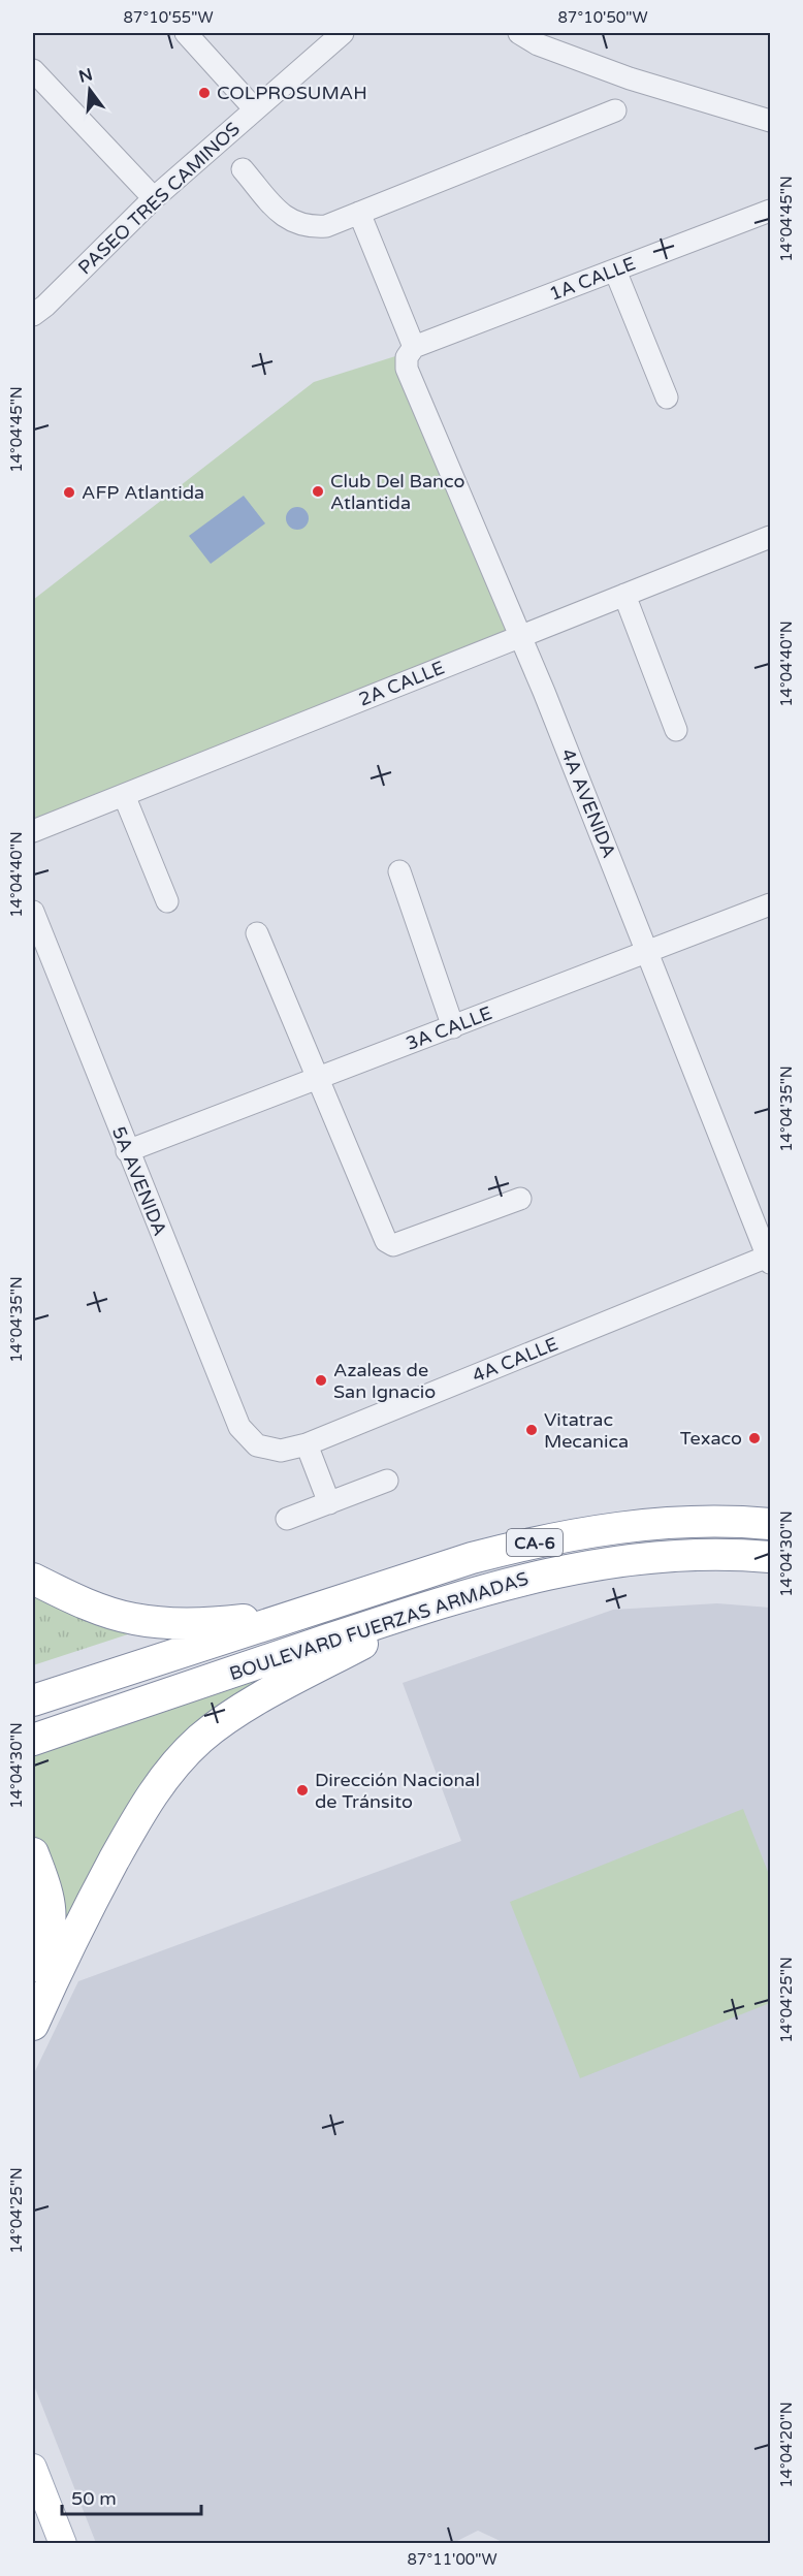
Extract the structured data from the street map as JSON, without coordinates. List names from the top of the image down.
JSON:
{
  "streets": {
    "highway": ["CA-6", "BOULEVARD FUERZAS ARMADAS"],
    "street": [
      "PASEO TRES CAMINOS",
      "1A CALLE",
      "2A CALLE",
      "4A AVENIDA",
      "3A CALLE",
      "5A AVENIDA",
      "4A CALLE"
    ]
  },
  "crossings": [
    ["1A CALLE", "4A AVENIDA"],
    ["2A CALLE", "4A AVENIDA"],
    ["4A AVENIDA", "3A CALLE"],
    ["4A AVENIDA", "4A CALLE"],
    ["3A CALLE", "5A AVENIDA"],
    ["5A AVENIDA", "4A CALLE"]
  ],
  "places": [
    "COLPROSUMAH",
    "Club Del Banco Atlantida",
    "AFP Atlantida",
    "Azaleas de San Ignacio",
    "Vitatrac Mecanica",
    "Texaco",
    "Dirección Nacional de Tránsito"
  ],
  "scale_bar": "50 m",
  "north": "top",
  "coordinates": [
    "87°10'55\"W",
    "87°10'50\"W",
    "14°04'45\"N",
    "14°04'40\"N",
    "14°04'35\"N",
    "14°04'30\"N",
    "14°04'25\"N",
    "14°04'20\"N",
    "87°11'00\"W"
  ]
}
